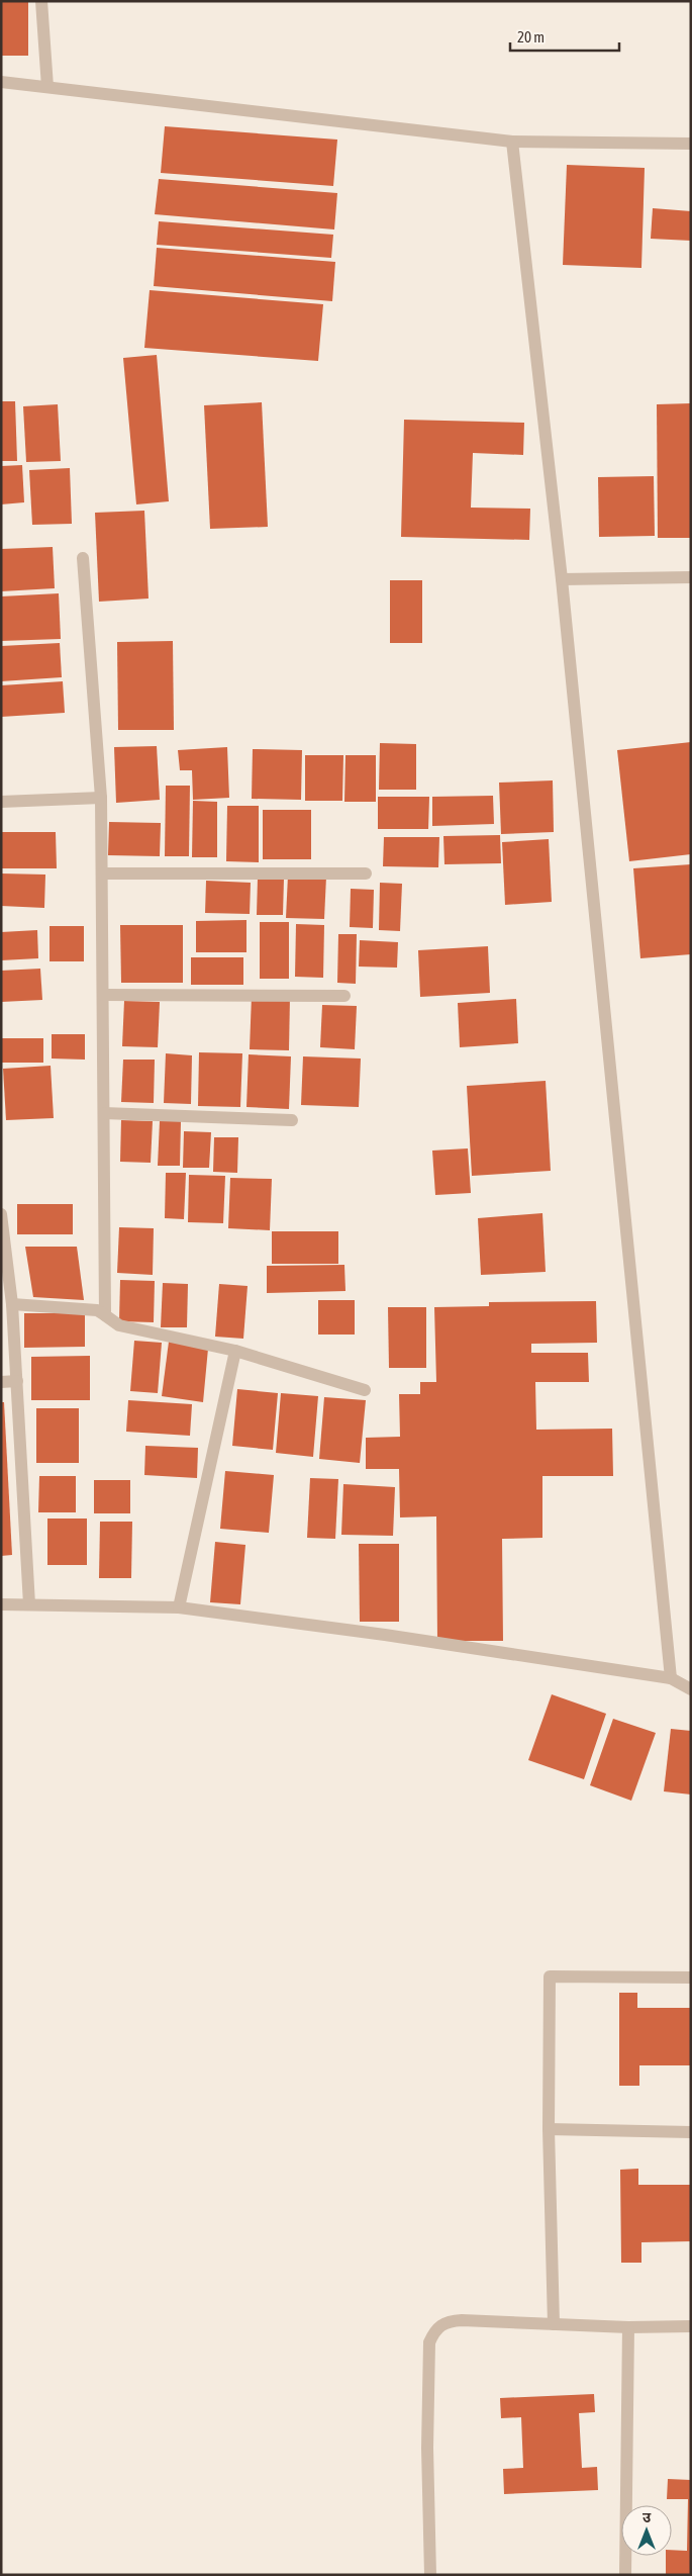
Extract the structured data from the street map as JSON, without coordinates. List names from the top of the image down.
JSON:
{
  "scale_bar": "20 m",
  "north": "top"
}
